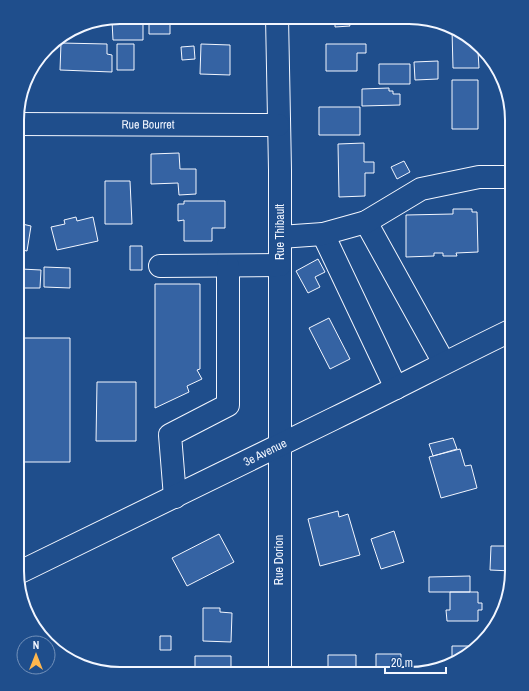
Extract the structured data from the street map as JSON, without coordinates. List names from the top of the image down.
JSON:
{
  "streets": {
    "street": [
      "Rue Bourret",
      "Rue Thibault",
      "3e Avenue",
      "Rue Dorion"
    ]
  },
  "crossings": [
    ["Rue Bourret", "Rue Thibault"],
    ["Rue Thibault", "3e Avenue"],
    ["Rue Thibault", "Rue Dorion"],
    ["3e Avenue", "Rue Dorion"]
  ],
  "scale_bar": "20 m",
  "north": "top"
}
